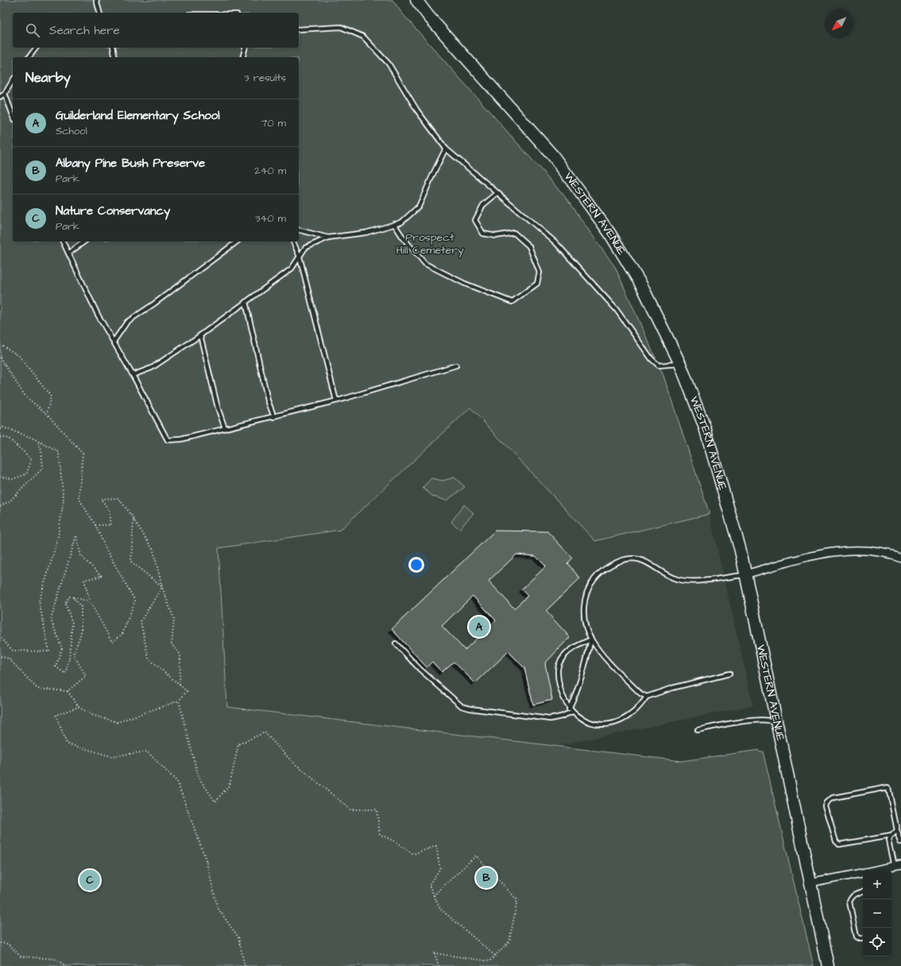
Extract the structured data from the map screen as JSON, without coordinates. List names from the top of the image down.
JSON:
{
  "streets": {
    "main road": ["WESTERN AVENUE"]
  },
  "parks": ["Prospect Hill Cemetery"],
  "north": "bottom left",
  "page": {
    "search": "Search here",
    "heading": ["Nearby", "3 results"],
    "list": [
      {
        "mark": "A",
        "name": "Guilderland Elementary School",
        "note": "School",
        "value": "70 m"
      },
      {
        "mark": "B",
        "name": "Albany Pine Bush Preserve",
        "note": "Park",
        "value": "240 m"
      },
      {
        "mark": "C",
        "name": "Nature Conservancy",
        "note": "Park",
        "value": "340 m"
      }
    ],
    "pins": ["A", "B", "C"],
    "map_buttons": ["+", "−"]
  }
}
